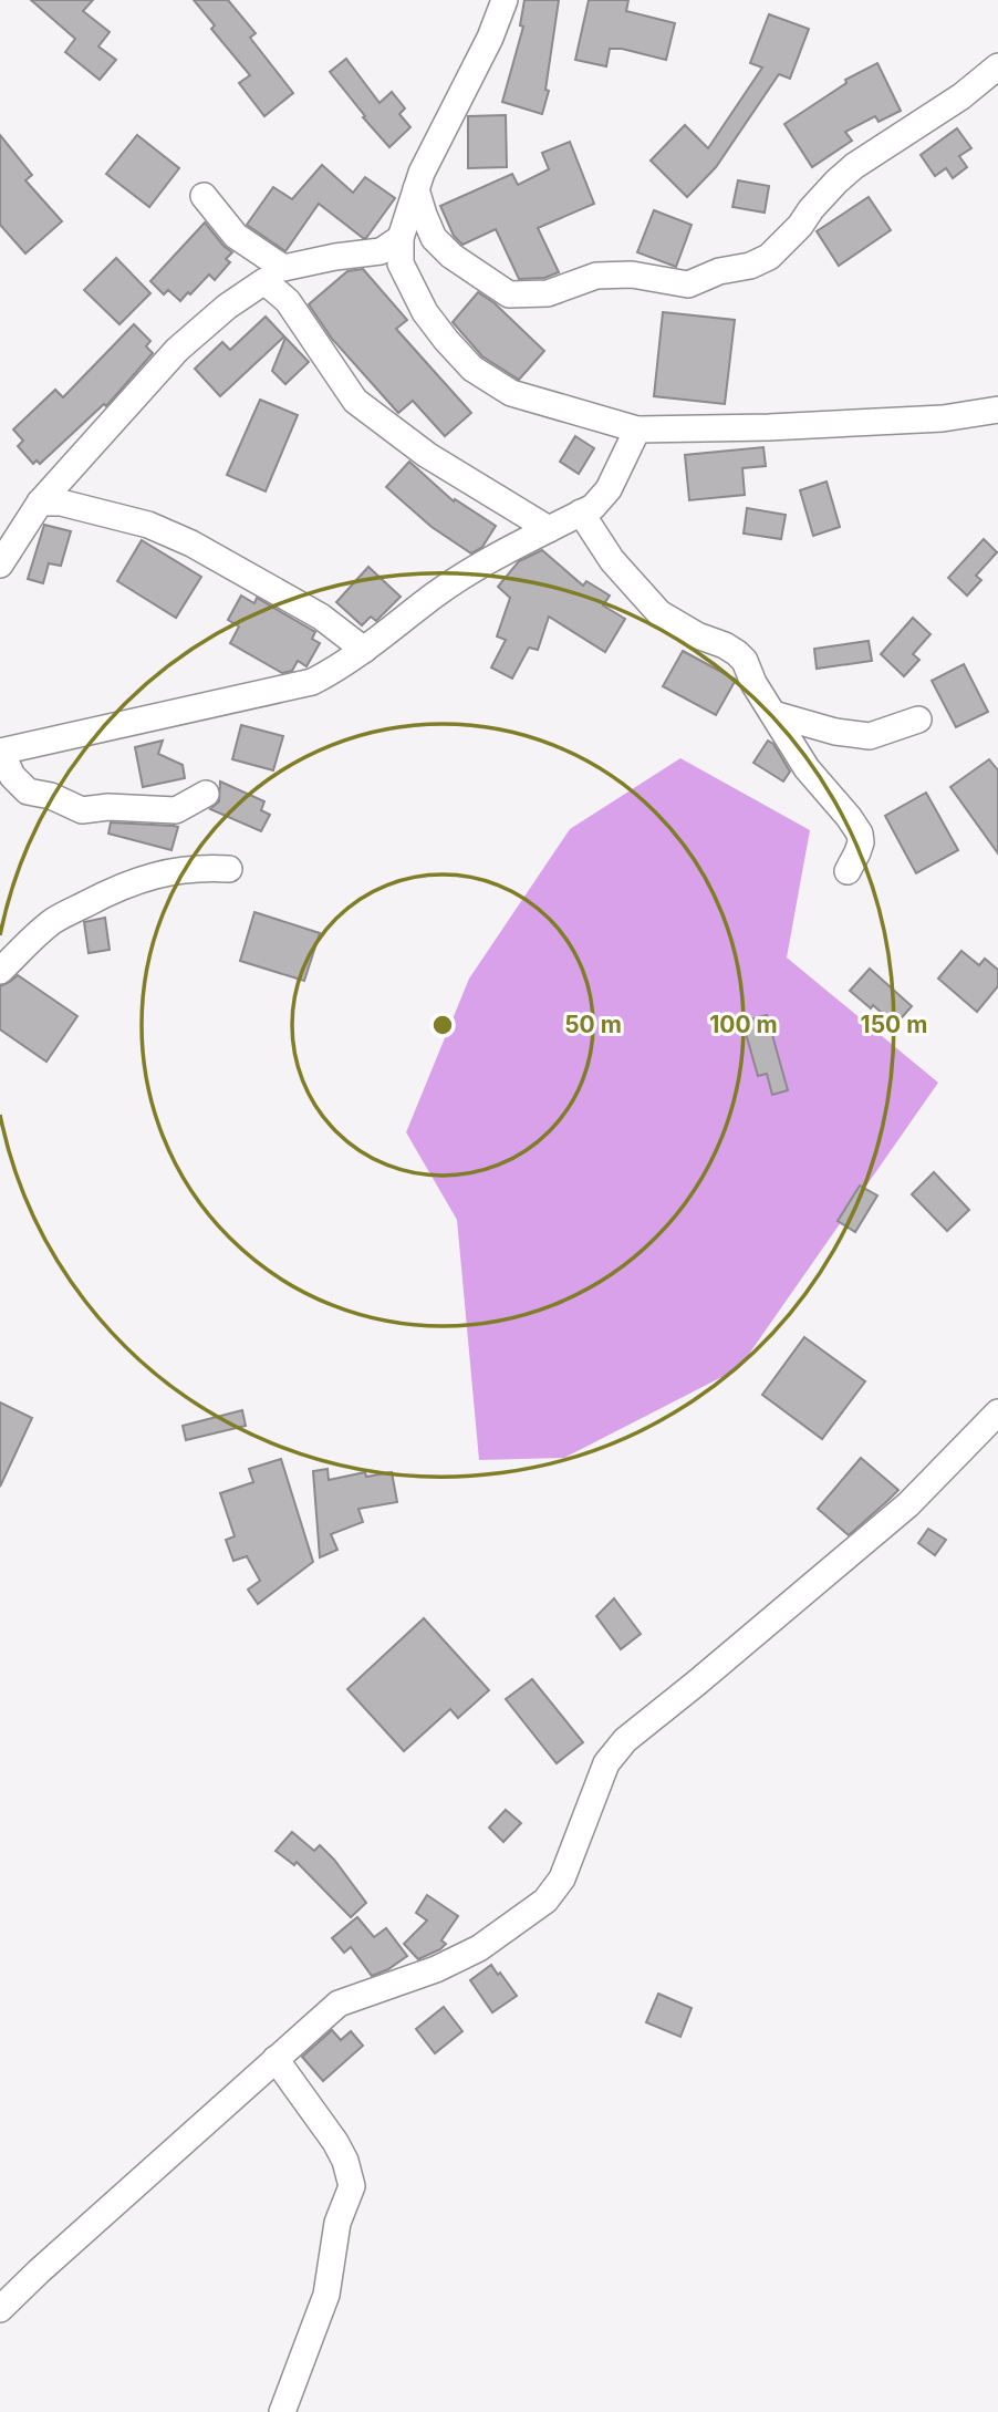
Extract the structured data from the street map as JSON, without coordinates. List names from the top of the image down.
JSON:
{
  "rings": ["50 m", "100 m", "150 m"]
}
